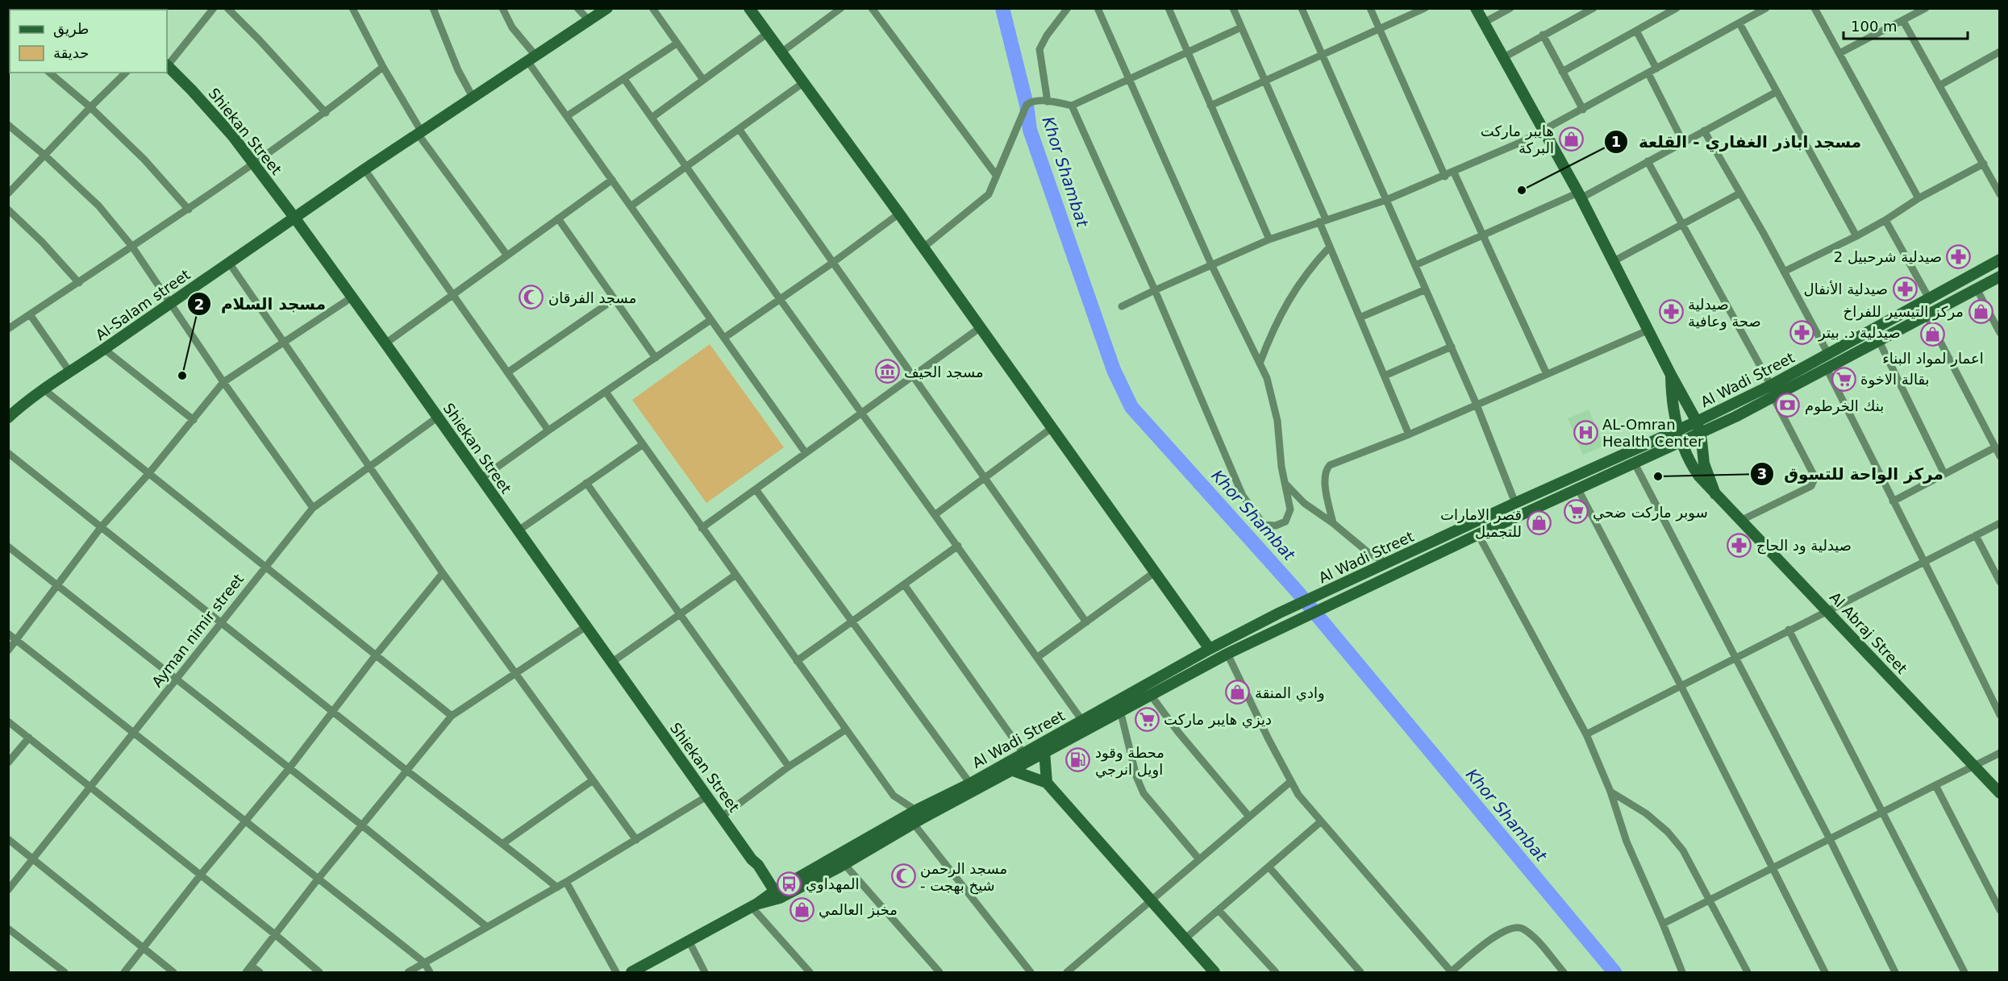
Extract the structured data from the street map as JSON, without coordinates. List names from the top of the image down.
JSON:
{
  "streets": {
    "street": [
      "Shiekan Street",
      "Al-Salam street",
      "Al Wadi Street",
      "Ayman nimir street",
      "Al Abraj Street"
    ]
  },
  "crossings": [
    ["Shiekan Street", "Al-Salam street"],
    ["Shiekan Street", "Al Wadi Street"],
    ["Shiekan Street", "Ayman nimir street"],
    ["Al Wadi Street", "Al Abraj Street"]
  ],
  "water": ["Khor Shambat"],
  "places": {
    "shop": [
      "هايبر ماركت البركة",
      "مركز التيسير للفراخ",
      "اعمار لمواد البناء",
      "قصر الامارات للتجميل",
      "وادي المنقة",
      "مخبز العالمي"
    ],
    "other": ["مسجد اباذر الغفاري - القلعة", "مسجد السلام", "مركز الواحة للتسوق"],
    "pharmacy": [
      "صيدلية شرحبيل 2",
      "صيدلية الأنفال",
      "صيدلية صحة وعافية",
      "صيدلية د. بيتر",
      "صيدلية ود الحاج"
    ],
    "mosque": ["مسجد الفرقان", "مسجد الرحمن - شيخ بهجت"],
    "museum": ["مسجد الحيف"],
    "supermarket": ["بقالة الاخوة", "سوبر ماركت ضحي", "ديزي هايبر ماركت"],
    "bank": ["بنك الخرطوم"],
    "hospital": ["AL-Omran Health Center"],
    "fuel station": ["محطة وقود اويل انرجي"],
    "bus stop": ["المهداوي"]
  },
  "legend": ["طريق", "حديقة"],
  "scale_bar": "100 m"
}
